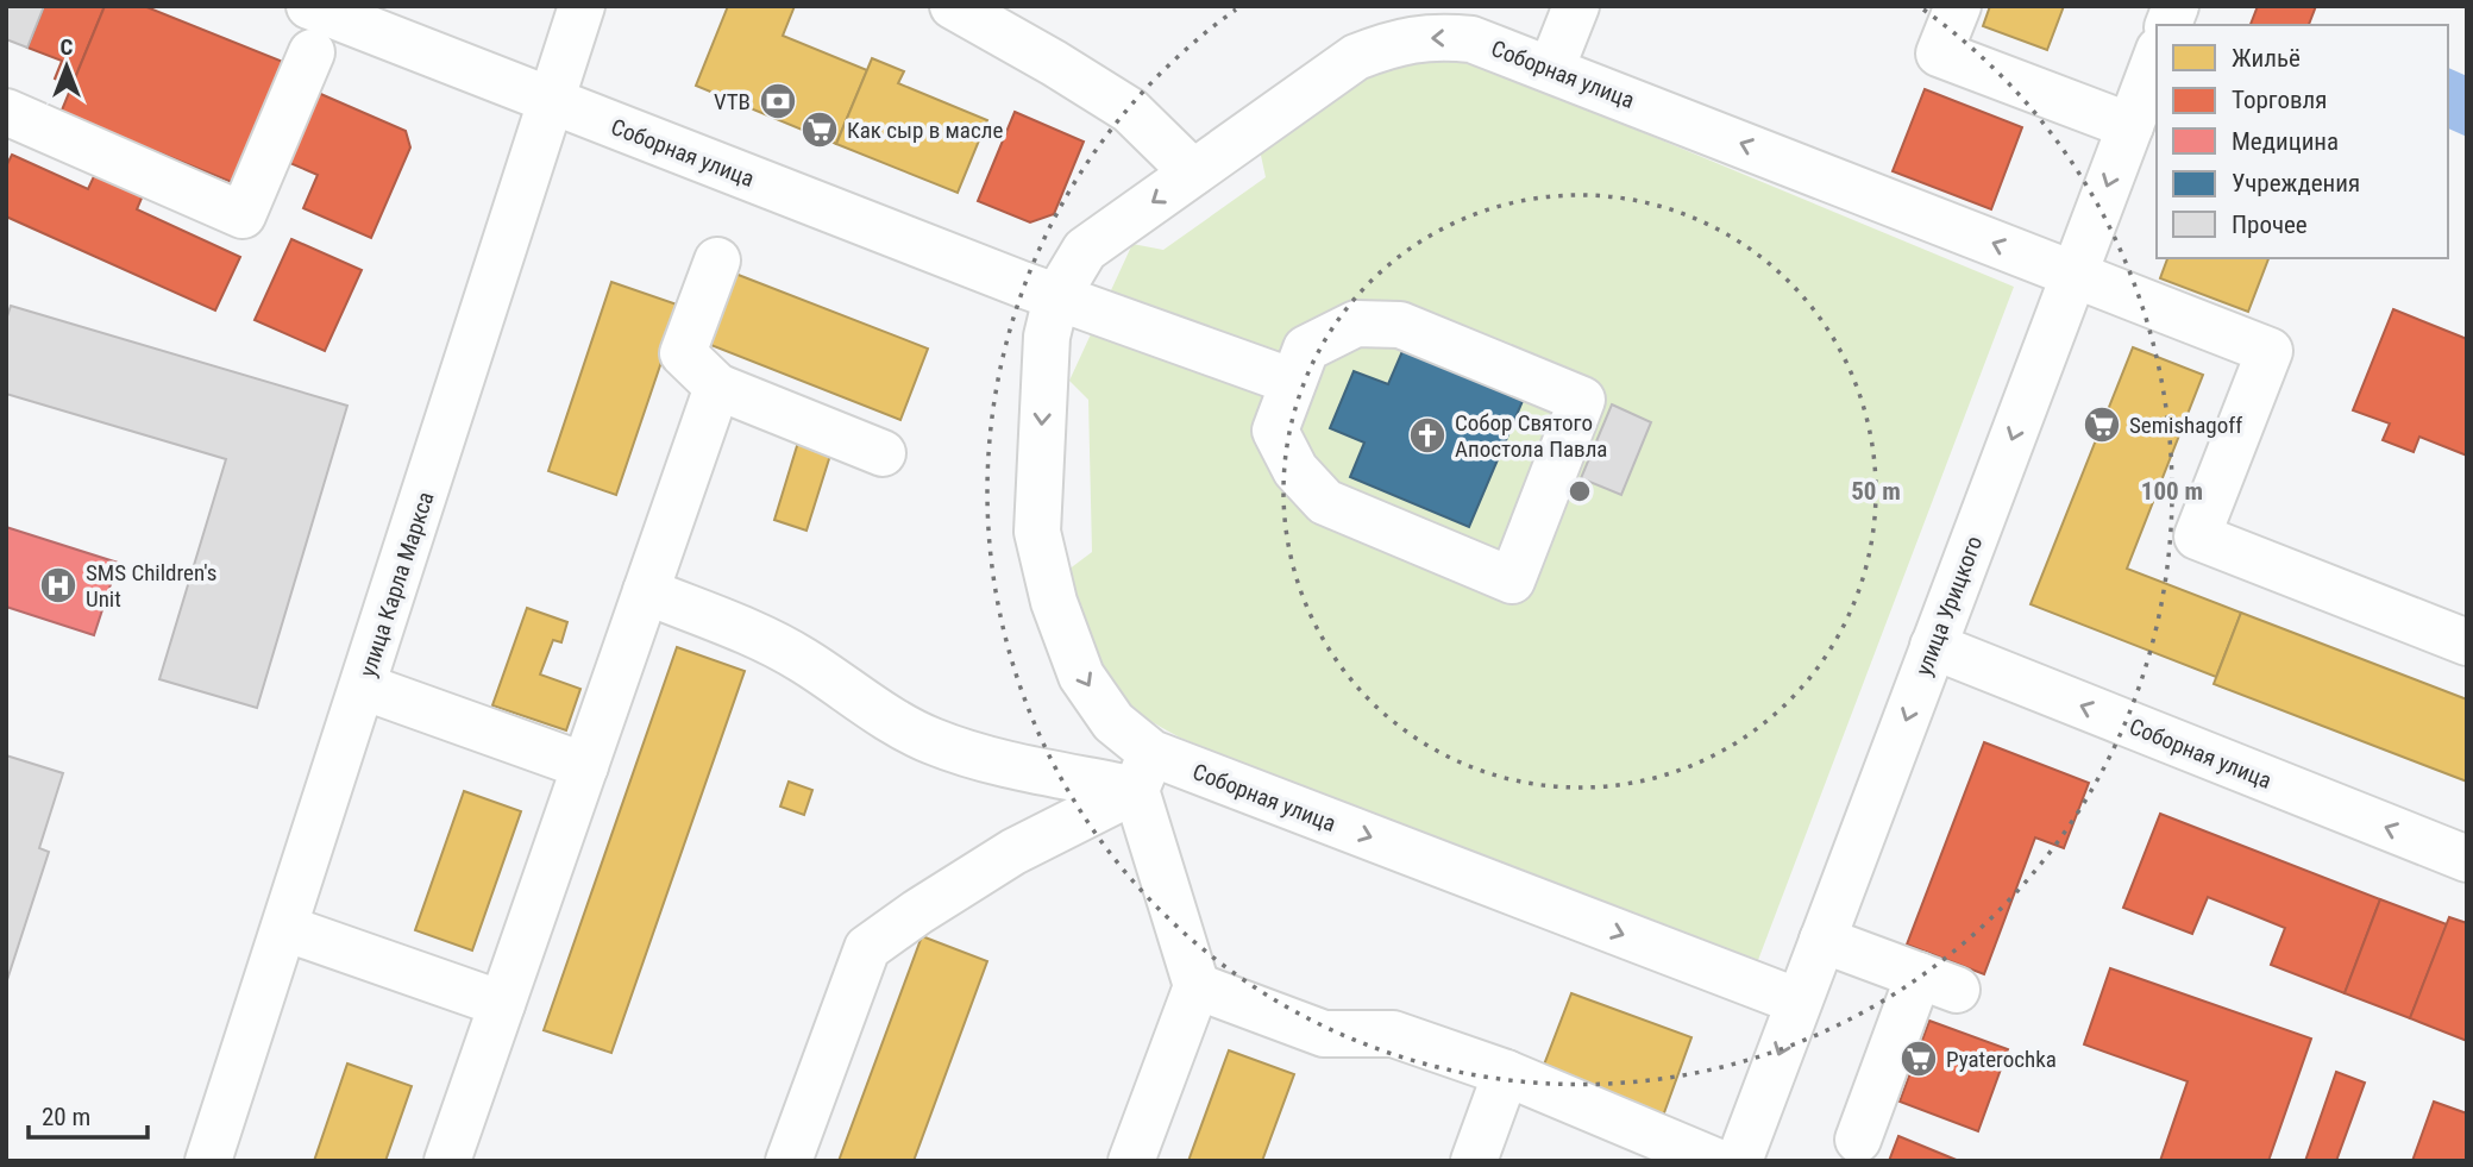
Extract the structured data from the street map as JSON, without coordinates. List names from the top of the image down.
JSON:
{
  "streets": {
    "street": ["Соборная улица", "улица Карла Маркса", "улица Урицкого"]
  },
  "crossings": [
    ["Соборная улица", "улица Карла Маркса"],
    ["Соборная улица", "улица Урицкого"]
  ],
  "one_way": ["улица Урицкого"],
  "places": {
    "bank": ["VTB"],
    "supermarket": ["Как сыр в масле", "Semishagoff", "Pyaterochka"],
    "church": ["Собор Святого Апостола Павла"],
    "hospital": ["SMS Children's Unit"]
  },
  "legend": [
    "Жильё",
    "Торговля",
    "Медицина",
    "Учреждения",
    "Прочее"
  ],
  "scale_bar": "20 m",
  "north": "top",
  "rings": ["50 m", "100 m"]
}
